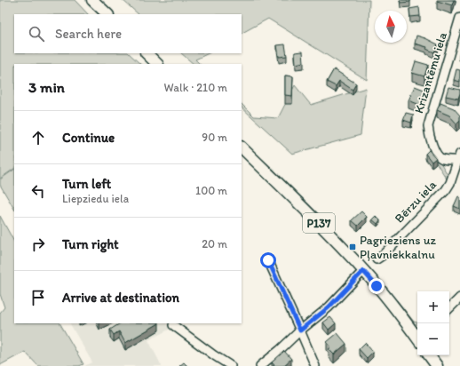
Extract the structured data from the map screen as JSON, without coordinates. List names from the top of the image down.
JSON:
{
  "streets": {
    "main road": ["P137"],
    "street": ["Krizantēmu iela", "Bērzu iela"]
  },
  "crossings": [
    ["Krizantēmu iela", "Bērzu iela"]
  ],
  "places": {
    "transit": ["Pagrieziens uz Pļavniekkalnu"]
  },
  "north": "top",
  "page": {
    "search": "Search here",
    "heading": ["3 min", "Walk · 210 m"],
    "list": [
      ["Continue", "90 m"],
      ["Turn left", "Liepziedu iela", "100 m"],
      ["Turn right", "20 m"],
      "Arrive at destination"
    ],
    "map_buttons": ["+", "−"]
  }
}
